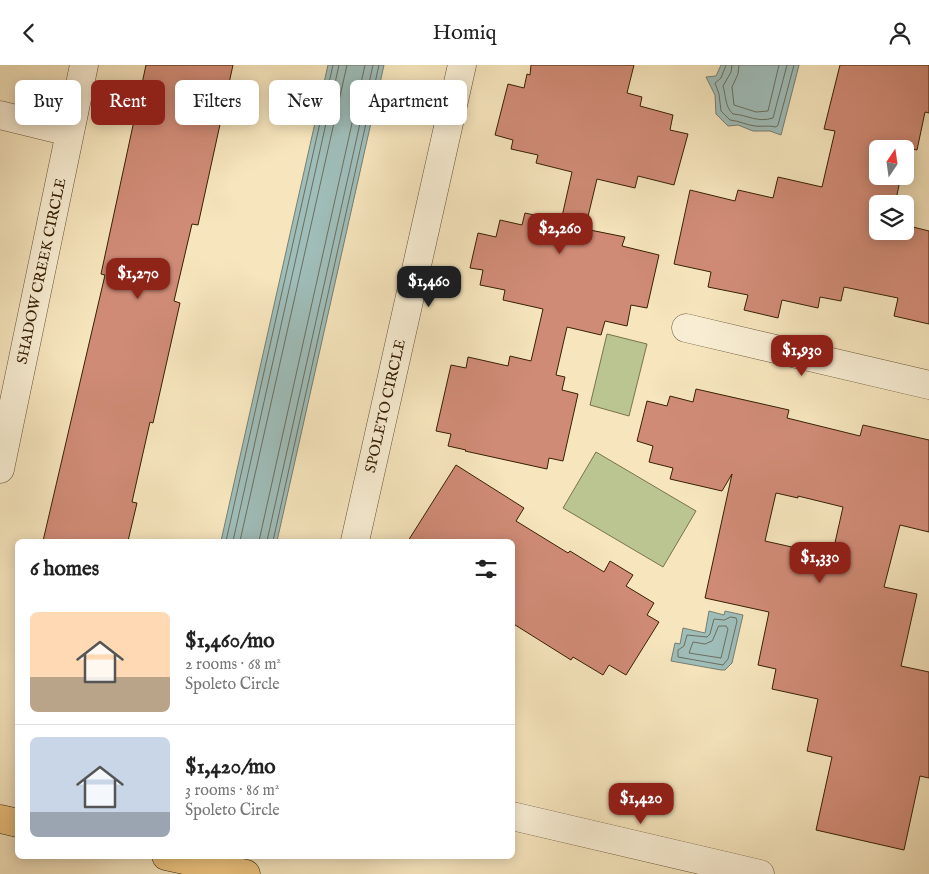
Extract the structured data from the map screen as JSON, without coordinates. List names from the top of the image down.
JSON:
{
  "streets": {
    "street": ["SHADOW CREEK CIRCLE", "SPOLETO CIRCLE"]
  },
  "north": "top",
  "page": {
    "header": "Homiq",
    "chip": [
      "Buy",
      "Rent",
      "Filters",
      "New",
      "Apartment"
    ],
    "price": [
      "$2,260",
      "$1,270",
      "$1,460",
      "$1,930",
      "$1,330",
      "$1,420"
    ],
    "heading": "6 homes",
    "list": [
      {
        "name": "$1,460/mo",
        "note": "2 rooms · 68 m² · Spoleto Circle"
      },
      {
        "name": "$1,420/mo",
        "note": "3 rooms · 86 m² · Spoleto Circle"
      }
    ]
  }
}
